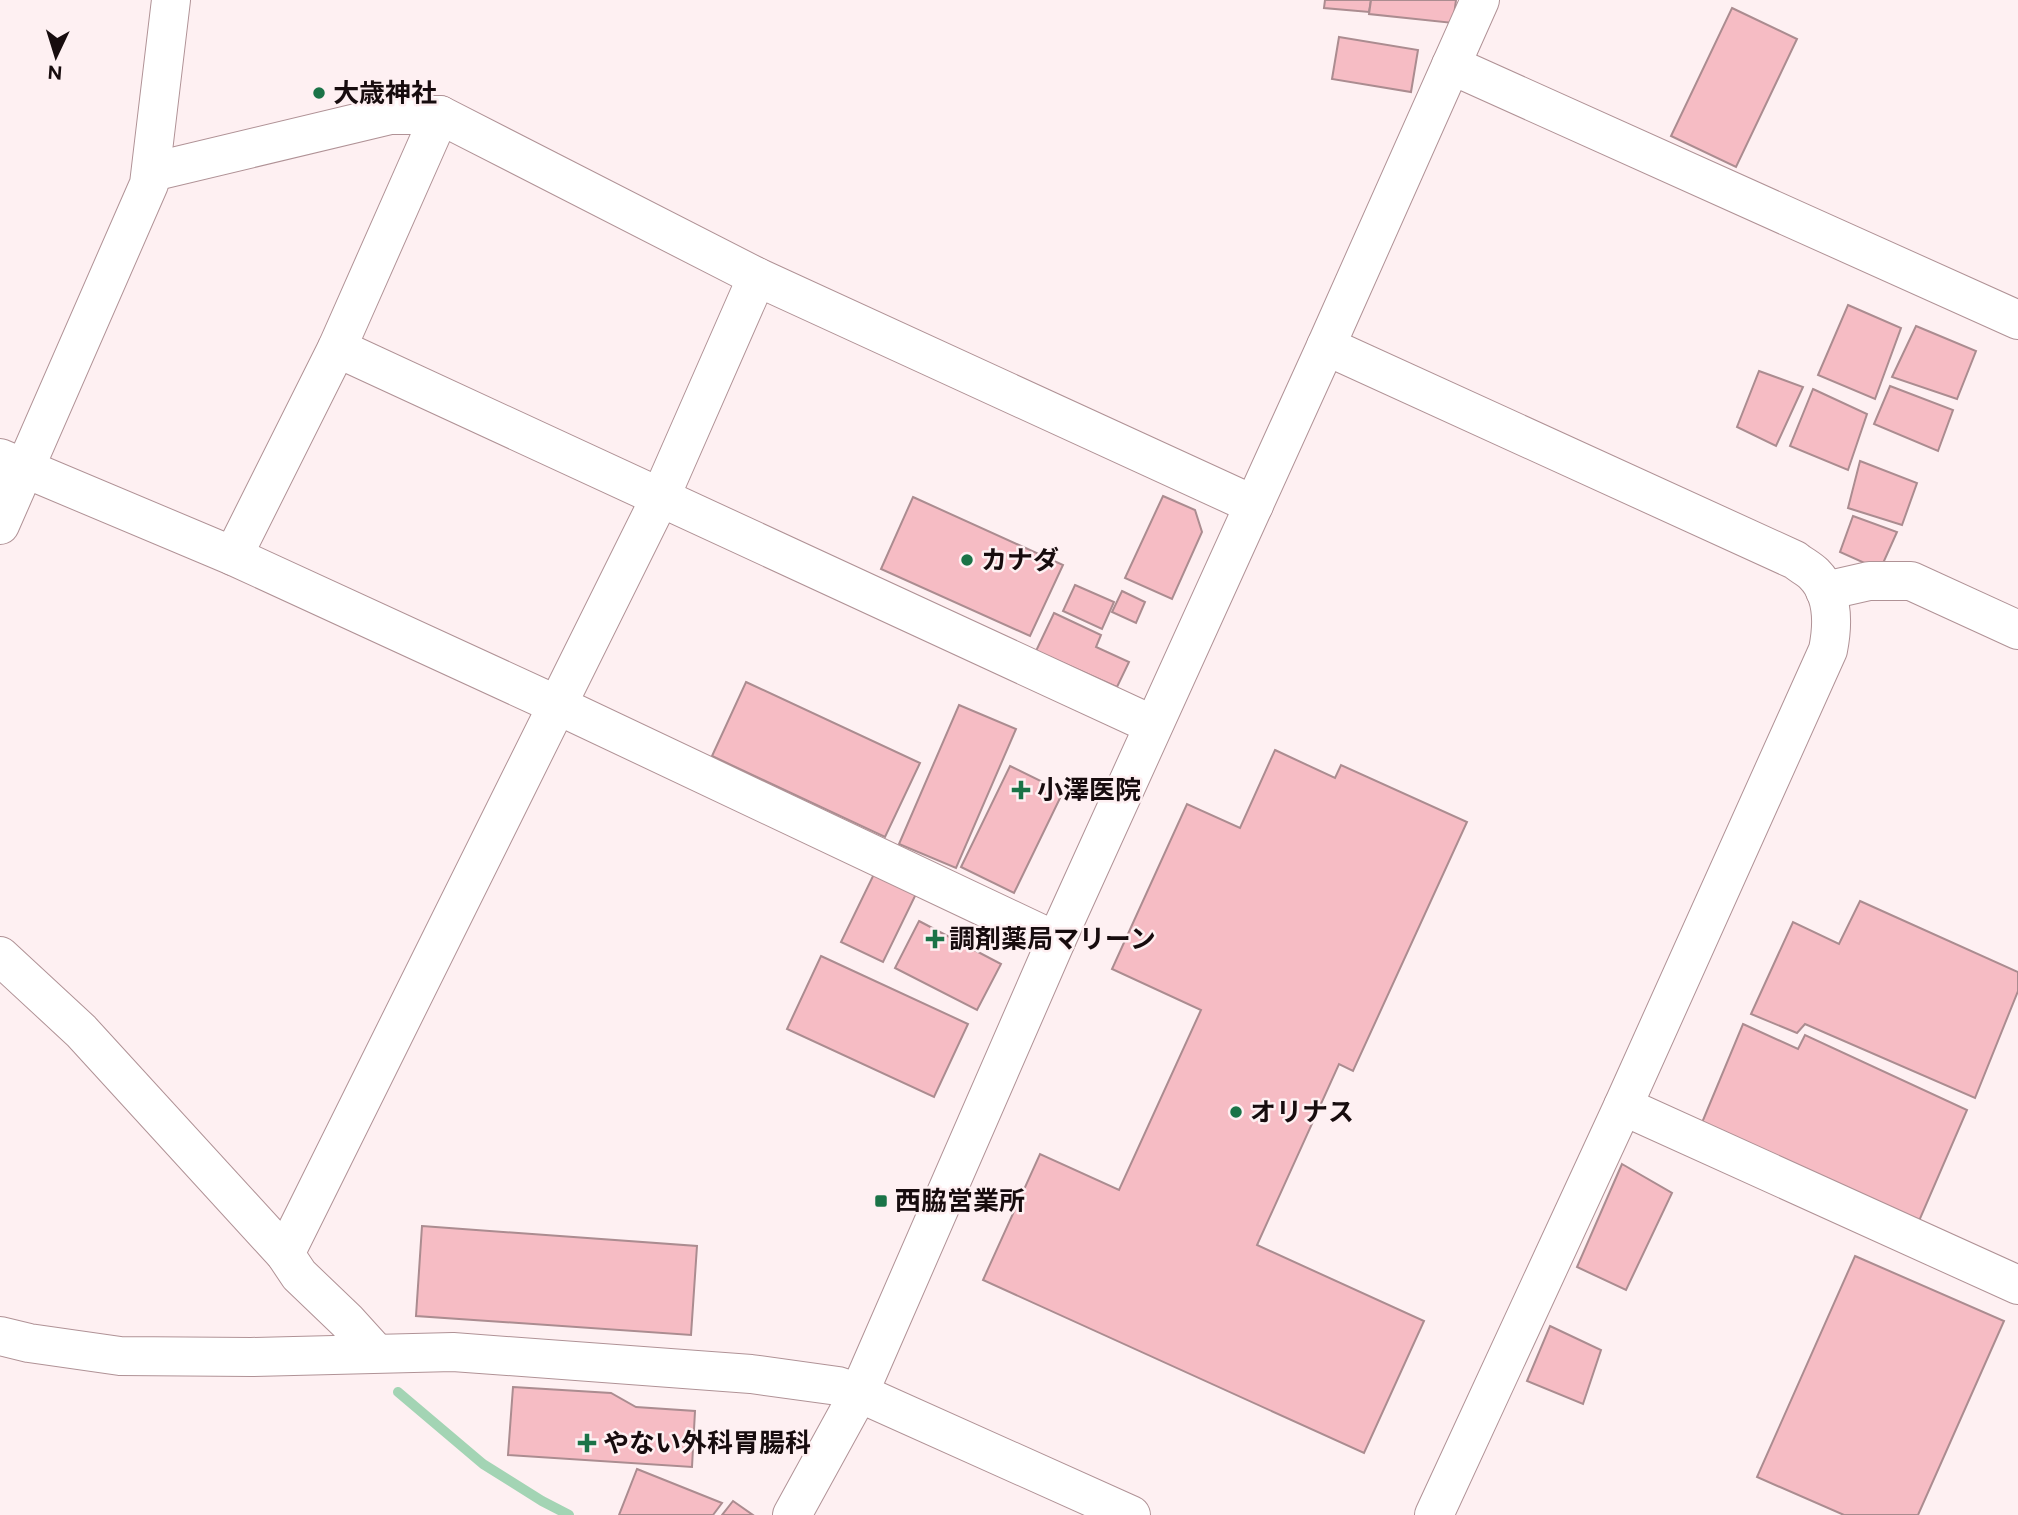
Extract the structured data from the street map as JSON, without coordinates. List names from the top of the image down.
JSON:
{
  "places": {
    "other": ["大歳神社", "カナダ", "オリナス"],
    "health": ["小澤医院", "調剤薬局マリーン", "やない外科胃腸科"],
    "transit": ["西脇営業所"]
  },
  "north": "bottom"
}
